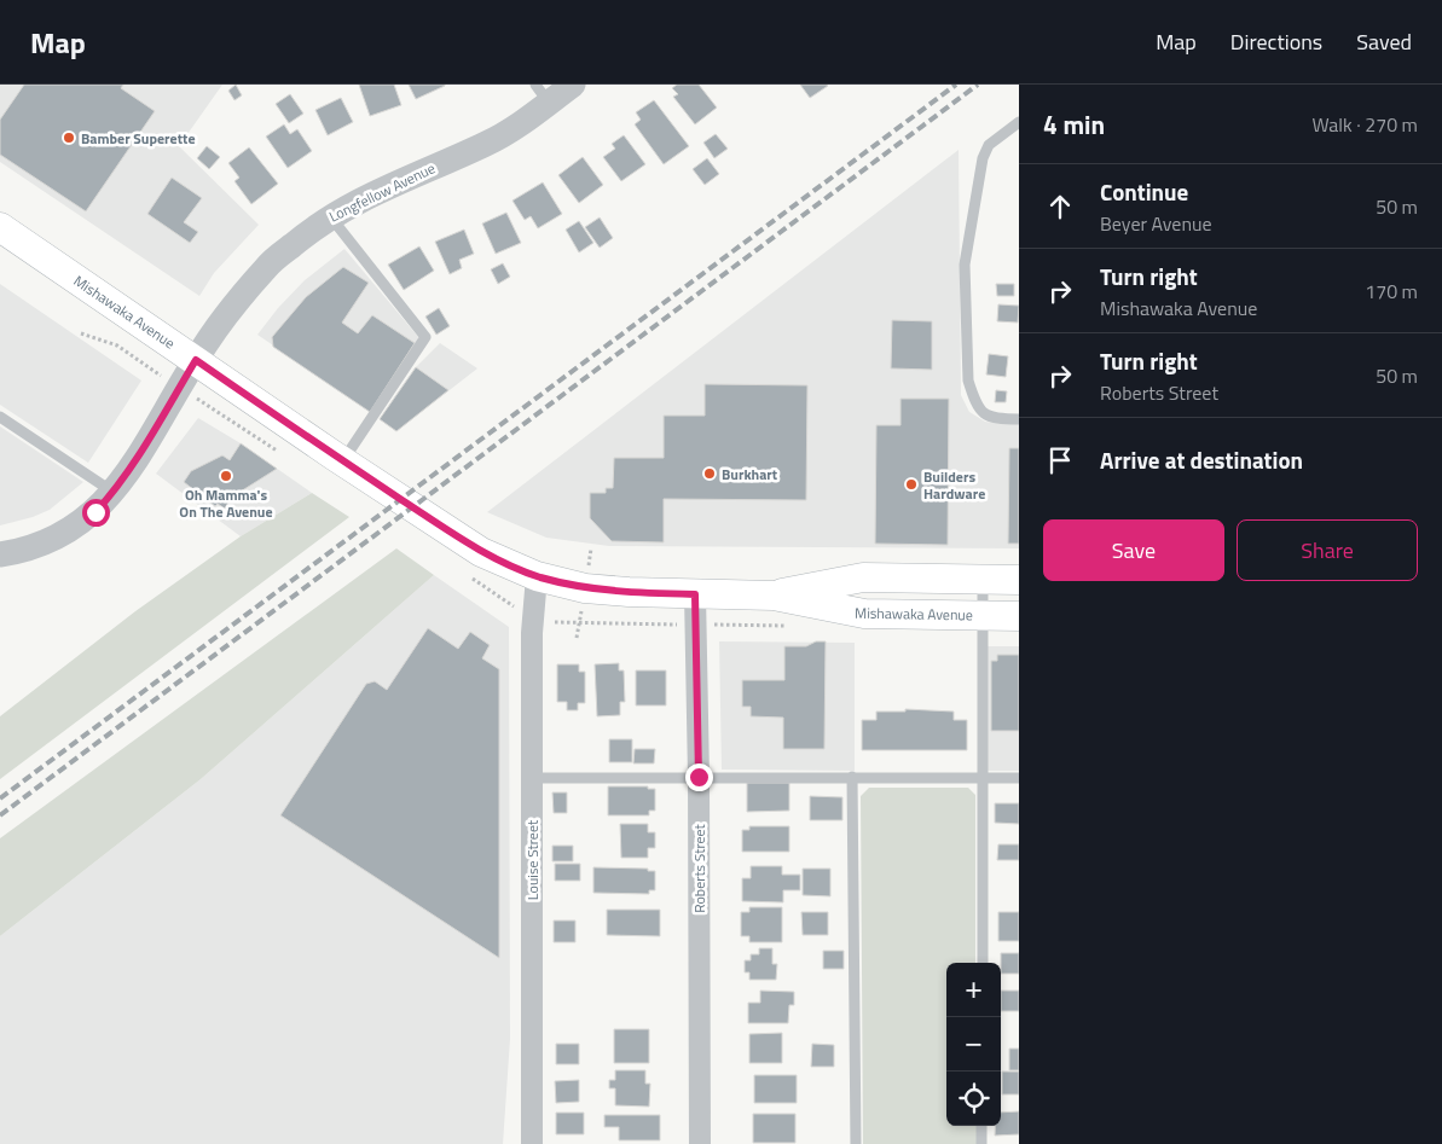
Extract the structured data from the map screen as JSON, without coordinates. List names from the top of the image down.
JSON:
{
  "streets": {
    "main road": ["Mishawaka Avenue"],
    "street": ["Longfellow Avenue", "Louise Street", "Roberts Street"]
  },
  "crossings": [
    ["Longfellow Avenue", "Mishawaka Avenue"],
    ["Mishawaka Avenue", "Louise Street"],
    ["Mishawaka Avenue", "Roberts Street"]
  ],
  "places": [
    "Bamber Superette",
    "Burkhart",
    "Oh Mamma's On The Avenue",
    "Builders Hardware"
  ],
  "page": {
    "header": "Map",
    "nav": ["Map", "Directions", "Saved"],
    "heading": ["4 min", "Walk · 270 m"],
    "list": [
      ["Continue", "Beyer Avenue", "50 m"],
      ["Turn right", "Mishawaka Avenue", "170 m"],
      ["Turn right", "Roberts Street", "50 m"],
      "Arrive at destination"
    ],
    "buttons": ["Save", "Share"],
    "map_buttons": ["+", "−"]
  }
}
